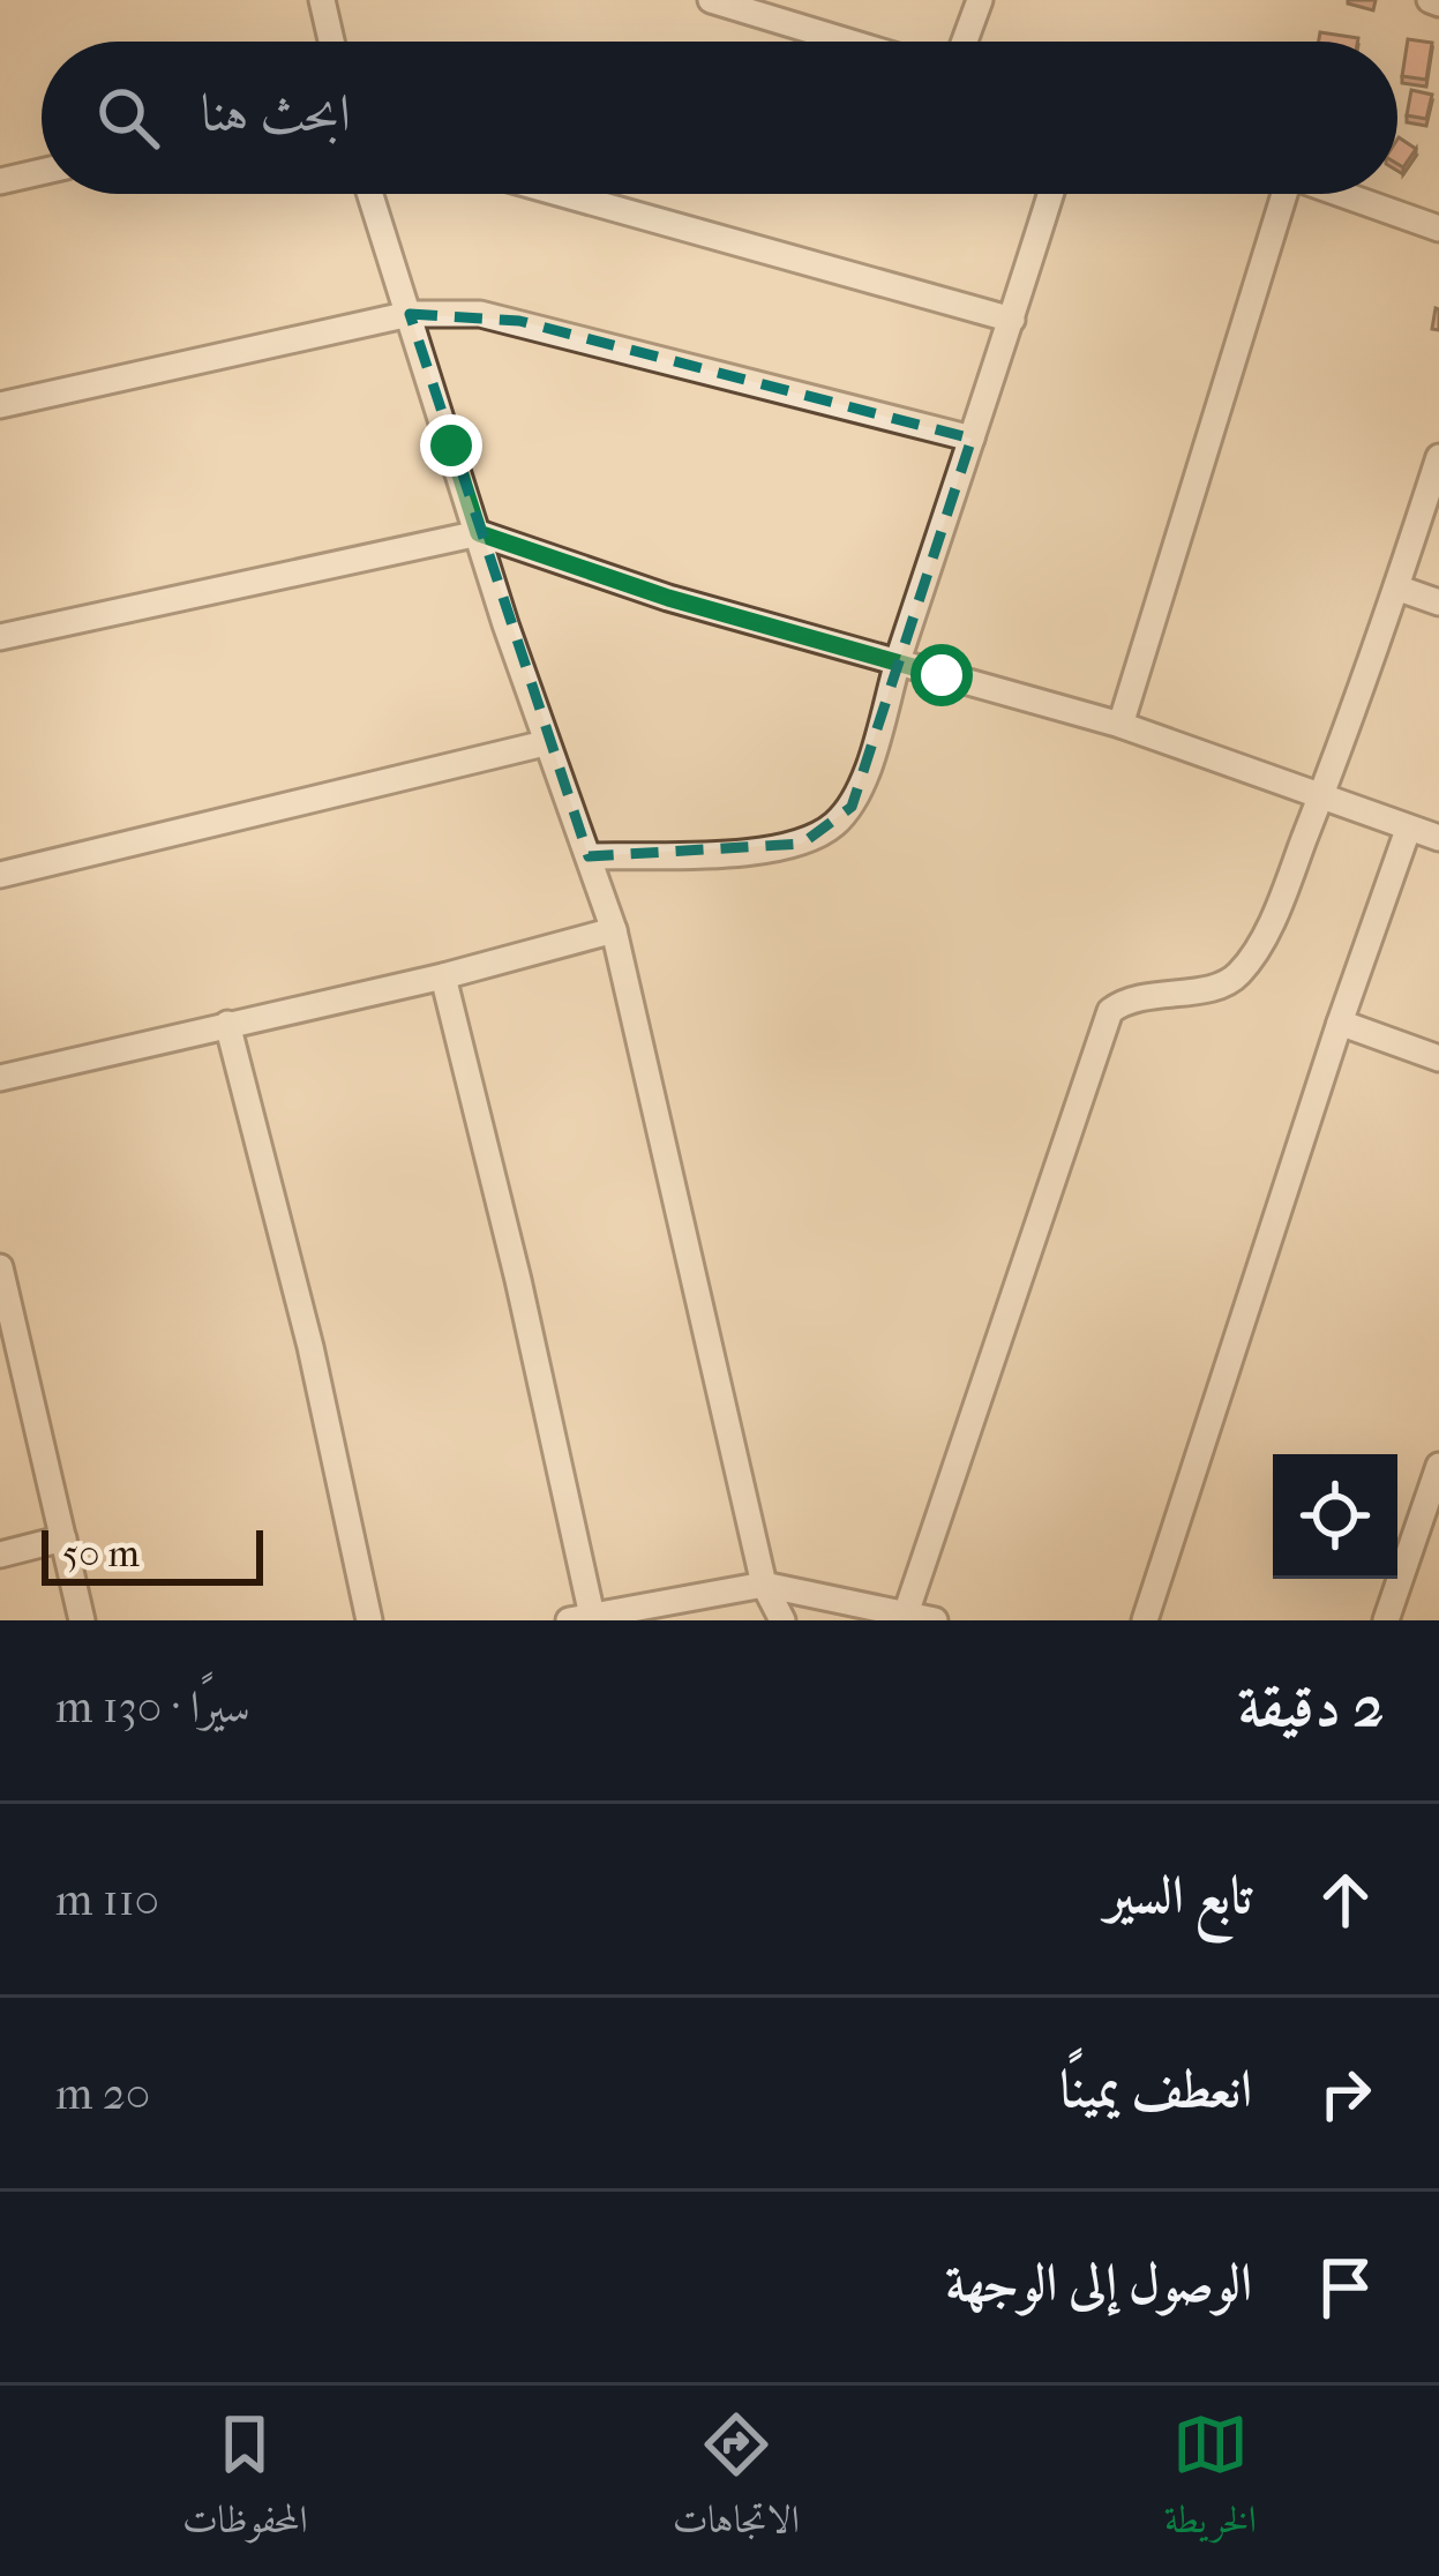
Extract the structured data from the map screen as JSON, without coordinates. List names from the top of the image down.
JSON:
{
  "scale_bar": "50 m",
  "page": {
    "search": "ابحث هنا",
    "scale": "50 m",
    "heading": ["2 دقيقة", "سيرًا · 130 m"],
    "list": [
      ["تابع السير", "110 m"],
      ["انعطف يمينًا", "20 m"],
      "الوصول إلى الوجهة"
    ],
    "nav": ["الخريطة", "الاتجاهات", "المحفوظات"]
  }
}
